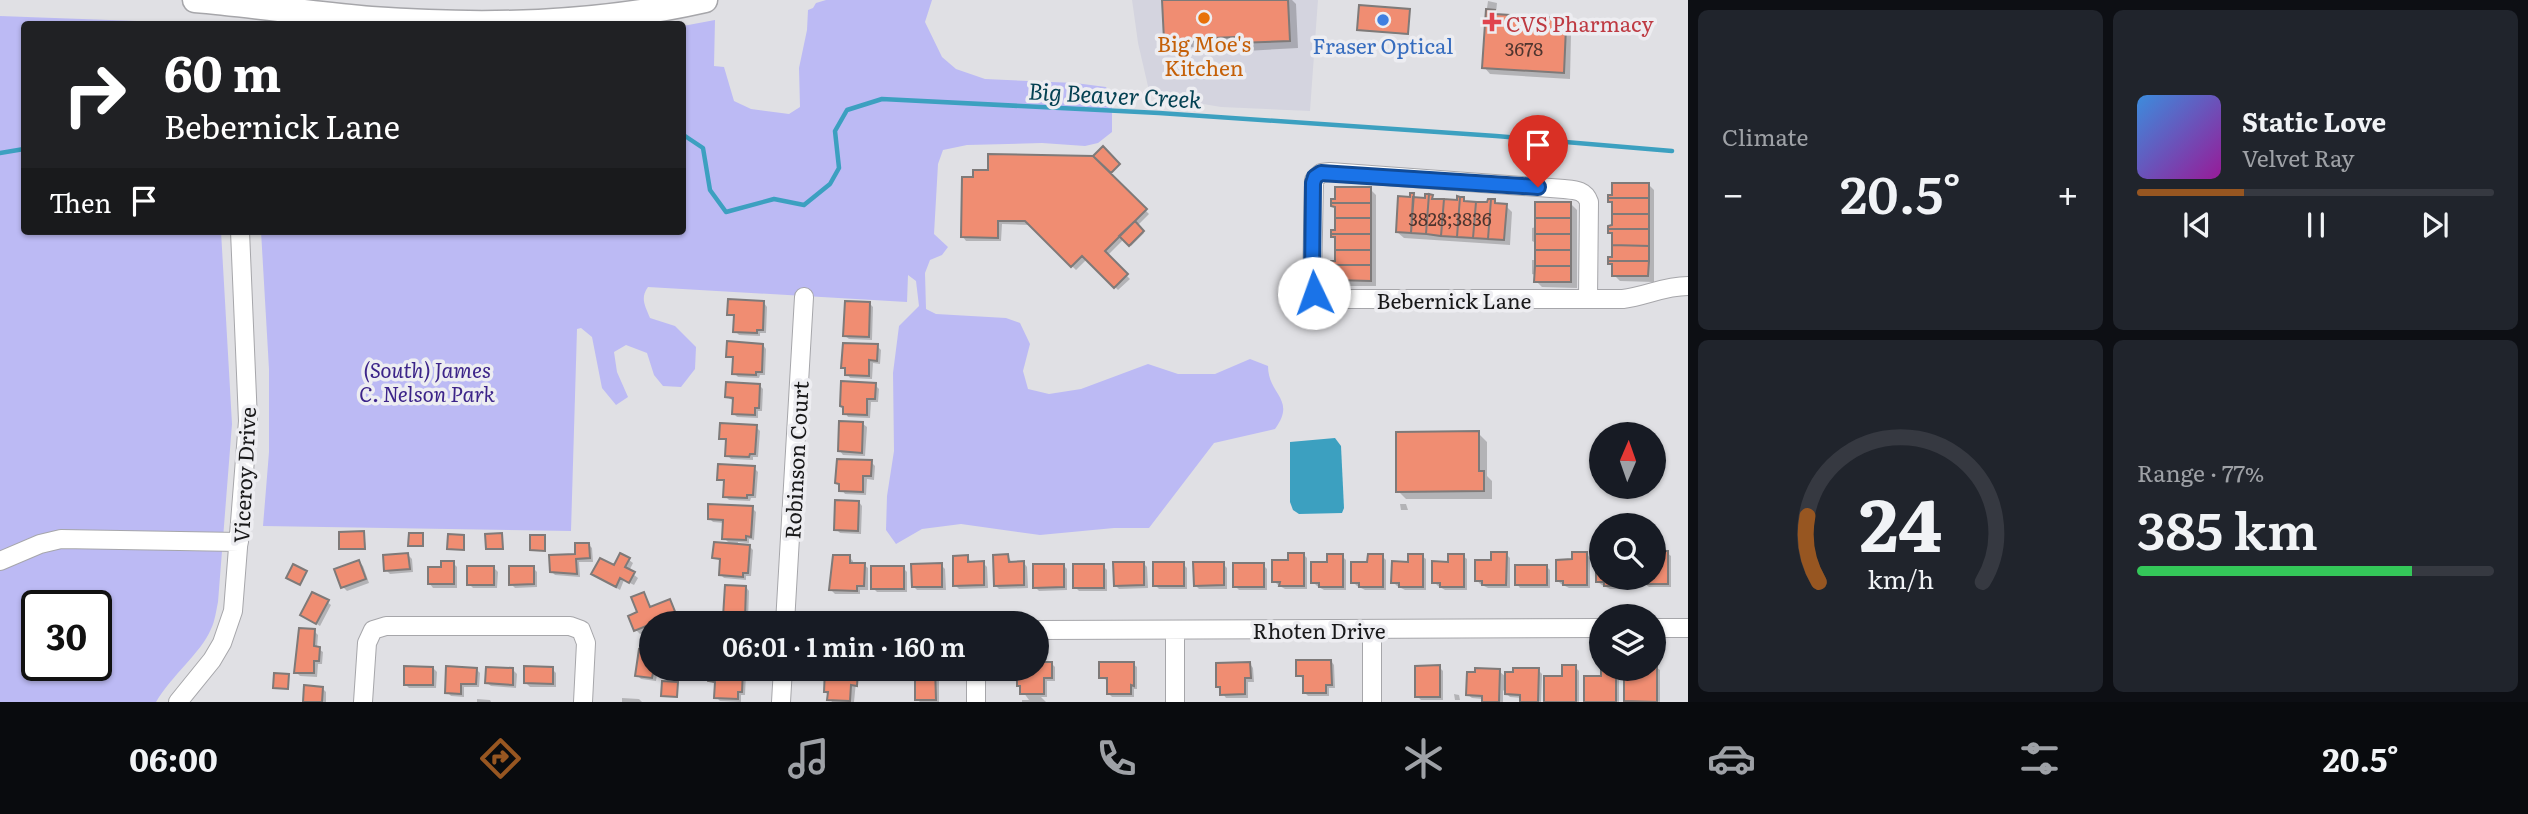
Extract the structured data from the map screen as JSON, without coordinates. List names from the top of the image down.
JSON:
{
  "streets": {
    "street": [
      "Bebernick Lane",
      "Robinson Court",
      "Viceroy Drive",
      "Rhoten Drive"
    ]
  },
  "water": ["Big Beaver Creek"],
  "parks": ["(South) James C. Nelson Park"],
  "places": {
    "other": ["Big Moe's Kitchen", "Fraser Optical"],
    "health": ["CVS Pharmacy"]
  },
  "house_numbers": ["3678", "3828;3836"],
  "north": "top",
  "page": {
    "tile": [
      "Climate",
      ["Range · 77%", "385 km"]
    ],
    "turn": ["60 m", "Bebernick Lane"],
    "song": ["Static Love", "Velvet Ray"],
    "heat": ["−", "20.5°", "+"],
    "then": "Then",
    "limit": "30",
    "trip": "06:01 · 1 min · 160 m",
    "tabs": ["06:00", "20.5°"],
    "gauge": ["24", "km/h"]
  }
}
